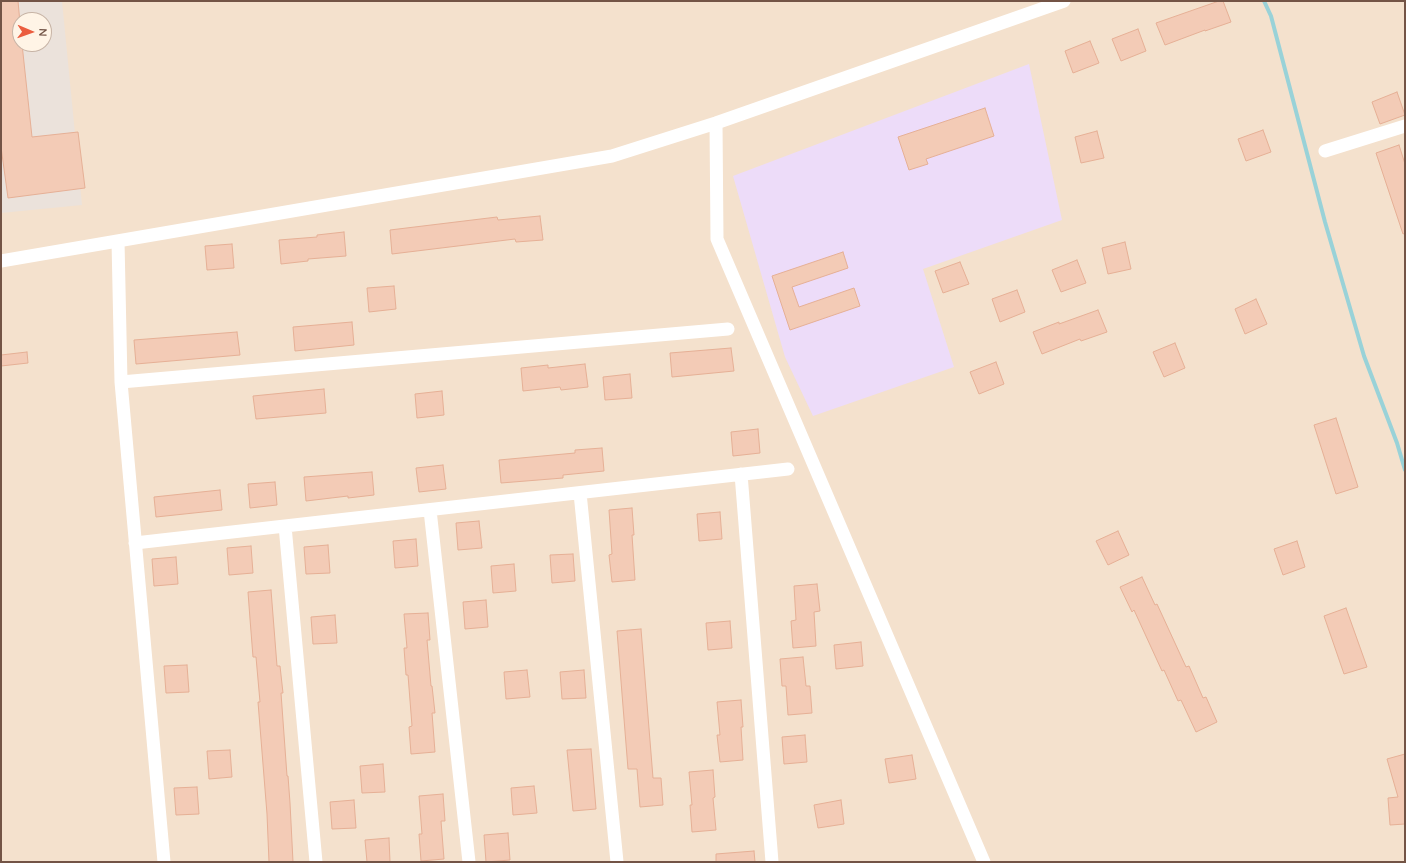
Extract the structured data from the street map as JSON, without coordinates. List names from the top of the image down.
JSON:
{
  "north": "right"
}
